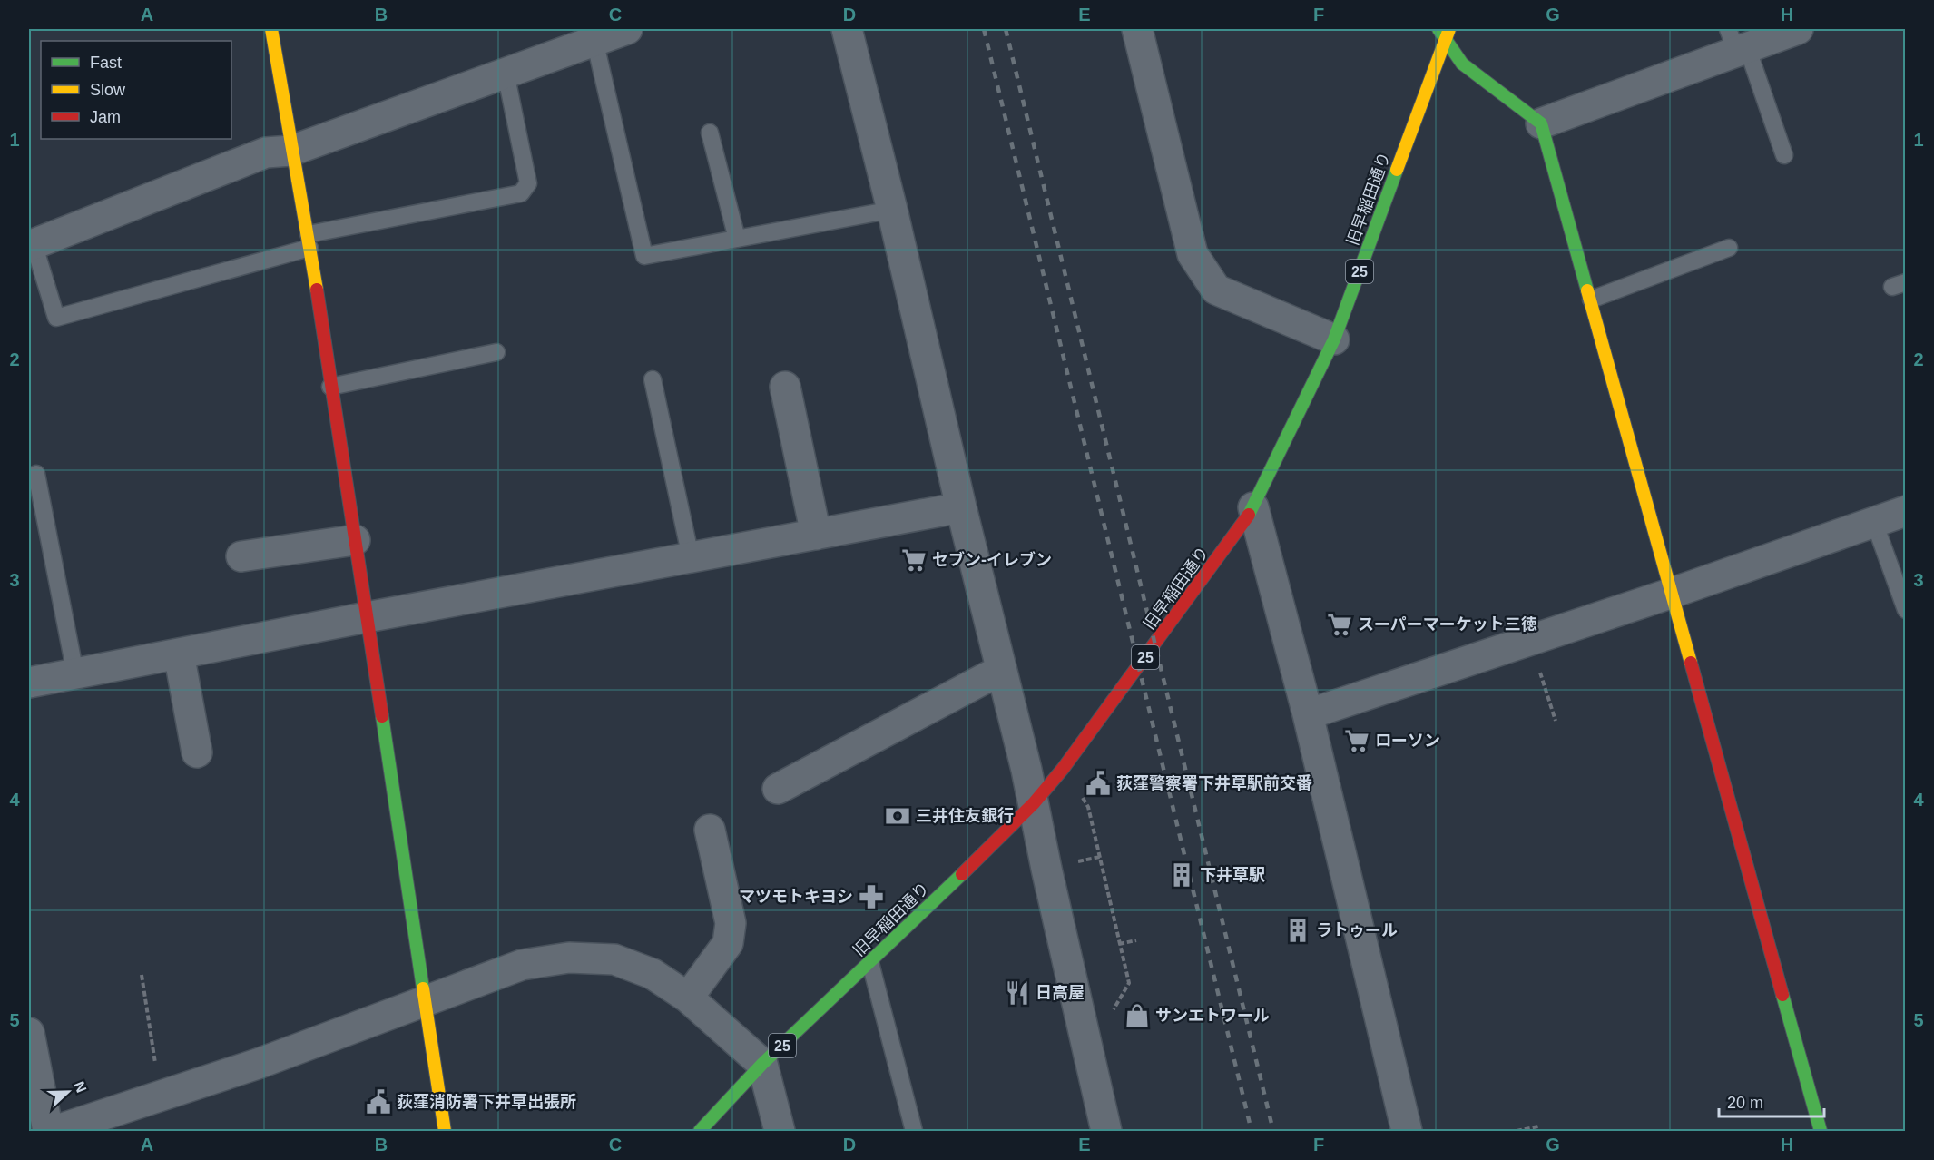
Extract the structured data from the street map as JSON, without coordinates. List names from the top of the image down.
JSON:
{
  "streets": {
    "street": ["旧早稲田通り", "25"]
  },
  "places": {
    "supermarket": ["セブン-イレブン", "スーパーマーケット三徳", "ローソン"],
    "public building": ["荻窪警察署下井草駅前交番", "荻窪消防署下井草出張所"],
    "bank": ["三井住友銀行"],
    "building": ["下井草駅", "ラトゥール"],
    "pharmacy": ["マツモトキヨシ"],
    "restaurant": ["日高屋"],
    "shop": ["サンエトワール"]
  },
  "legend": ["Fast", "Slow", "Jam"],
  "scale_bar": "20 m",
  "north": "right",
  "grid": {
    "columns": [
      "A",
      "B",
      "C",
      "D",
      "E",
      "F",
      "G",
      "H"
    ],
    "rows": [
      "1",
      "2",
      "3",
      "4",
      "5"
    ]
  }
}
